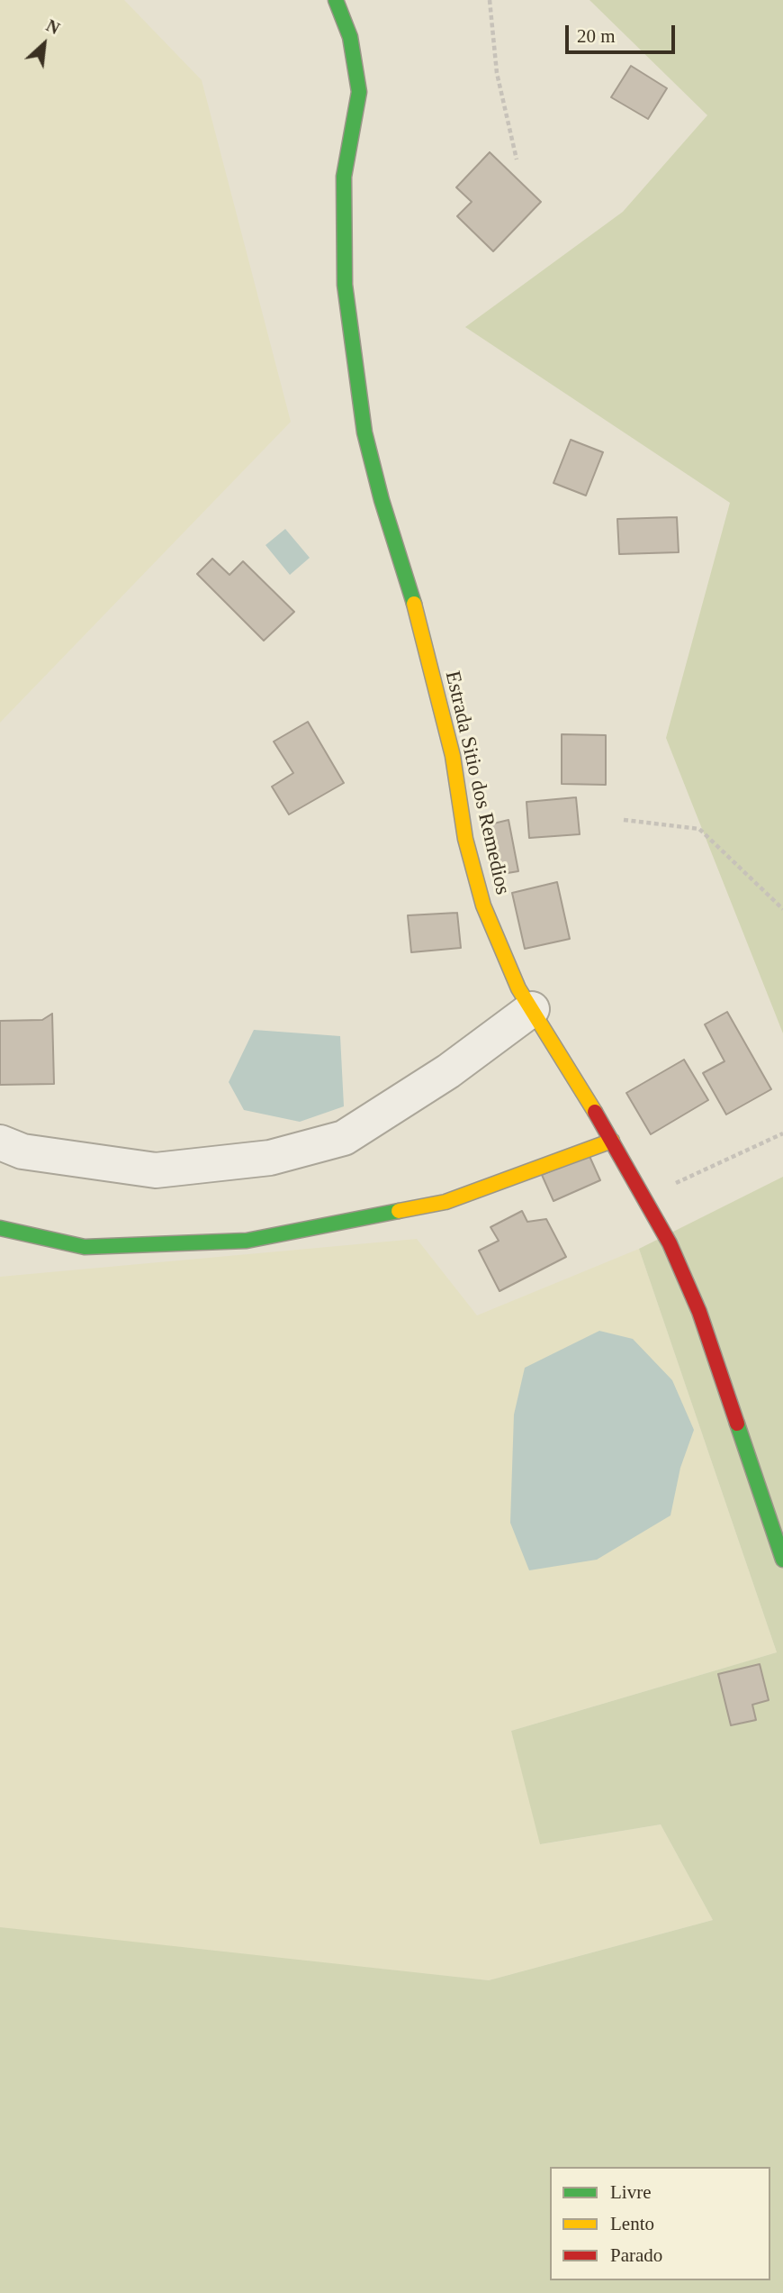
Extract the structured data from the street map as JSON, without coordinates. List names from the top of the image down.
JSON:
{
  "streets": {
    "street": ["Estrada Sitio dos Remedios"]
  },
  "legend": ["Livre", "Lento", "Parado"],
  "scale_bar": "20 m",
  "north": "top right"
}
